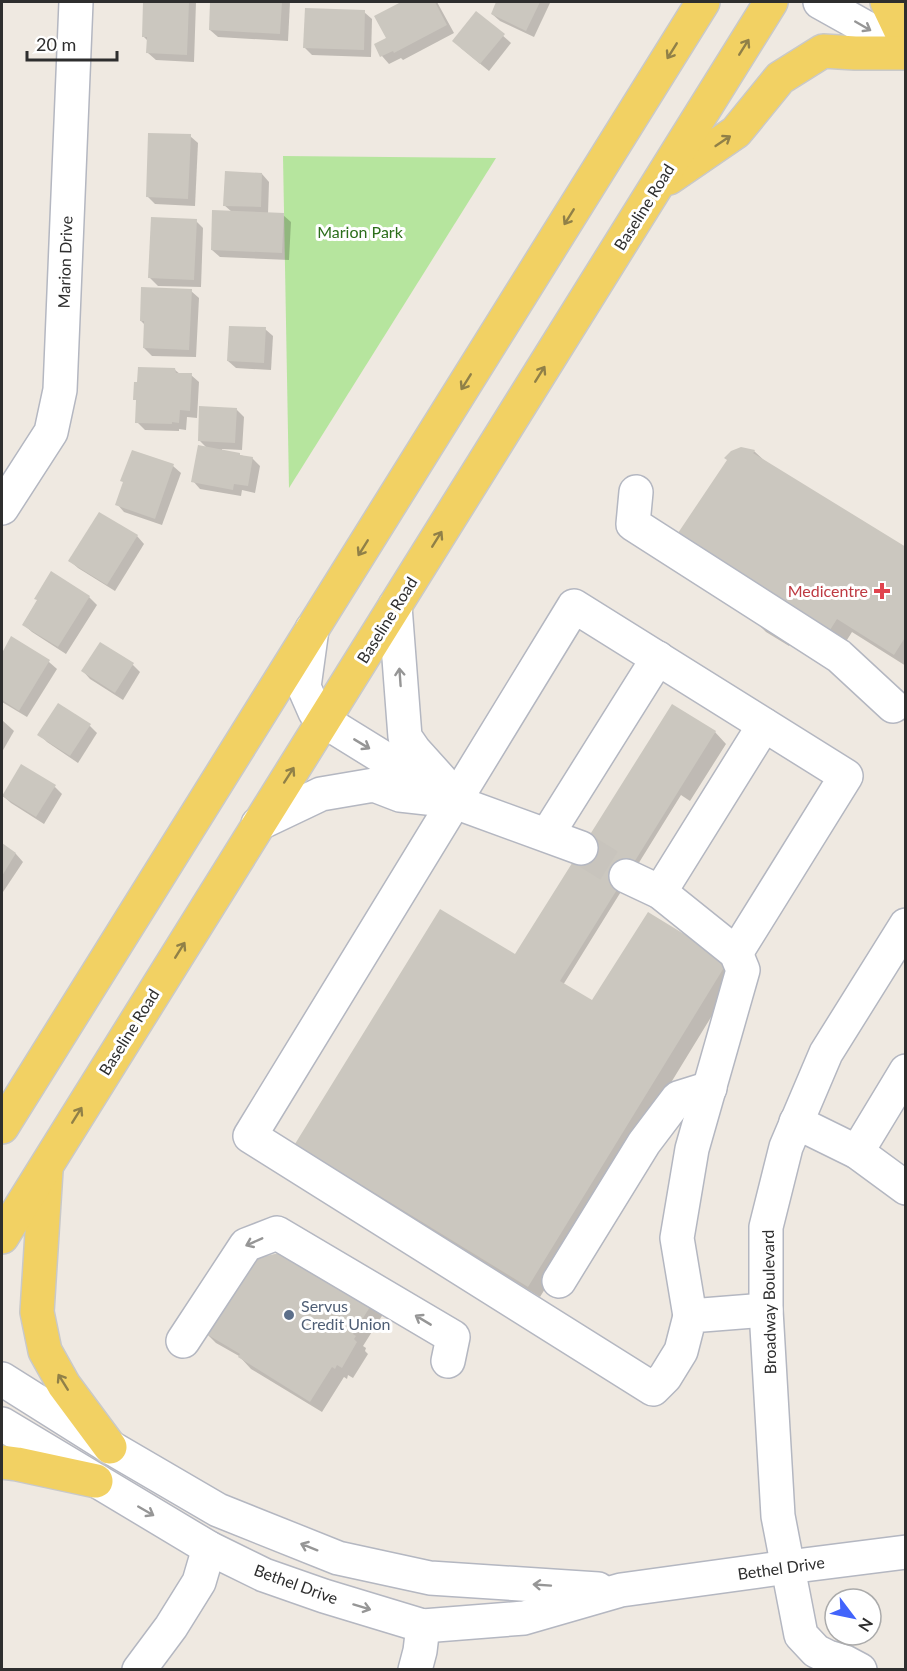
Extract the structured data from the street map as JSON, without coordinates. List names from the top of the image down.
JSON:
{
  "streets": {
    "main road": ["Baseline Road"],
    "street": ["Marion Drive", "Broadway Boulevard", "Bethel Drive"]
  },
  "crossings": [
    ["Broadway Boulevard", "Bethel Drive"]
  ],
  "parks": ["Marion Park"],
  "places": {
    "health": ["Medicentre"],
    "other": ["Servus Credit Union"]
  },
  "scale_bar": "20 m",
  "north": "bottom right"
}
